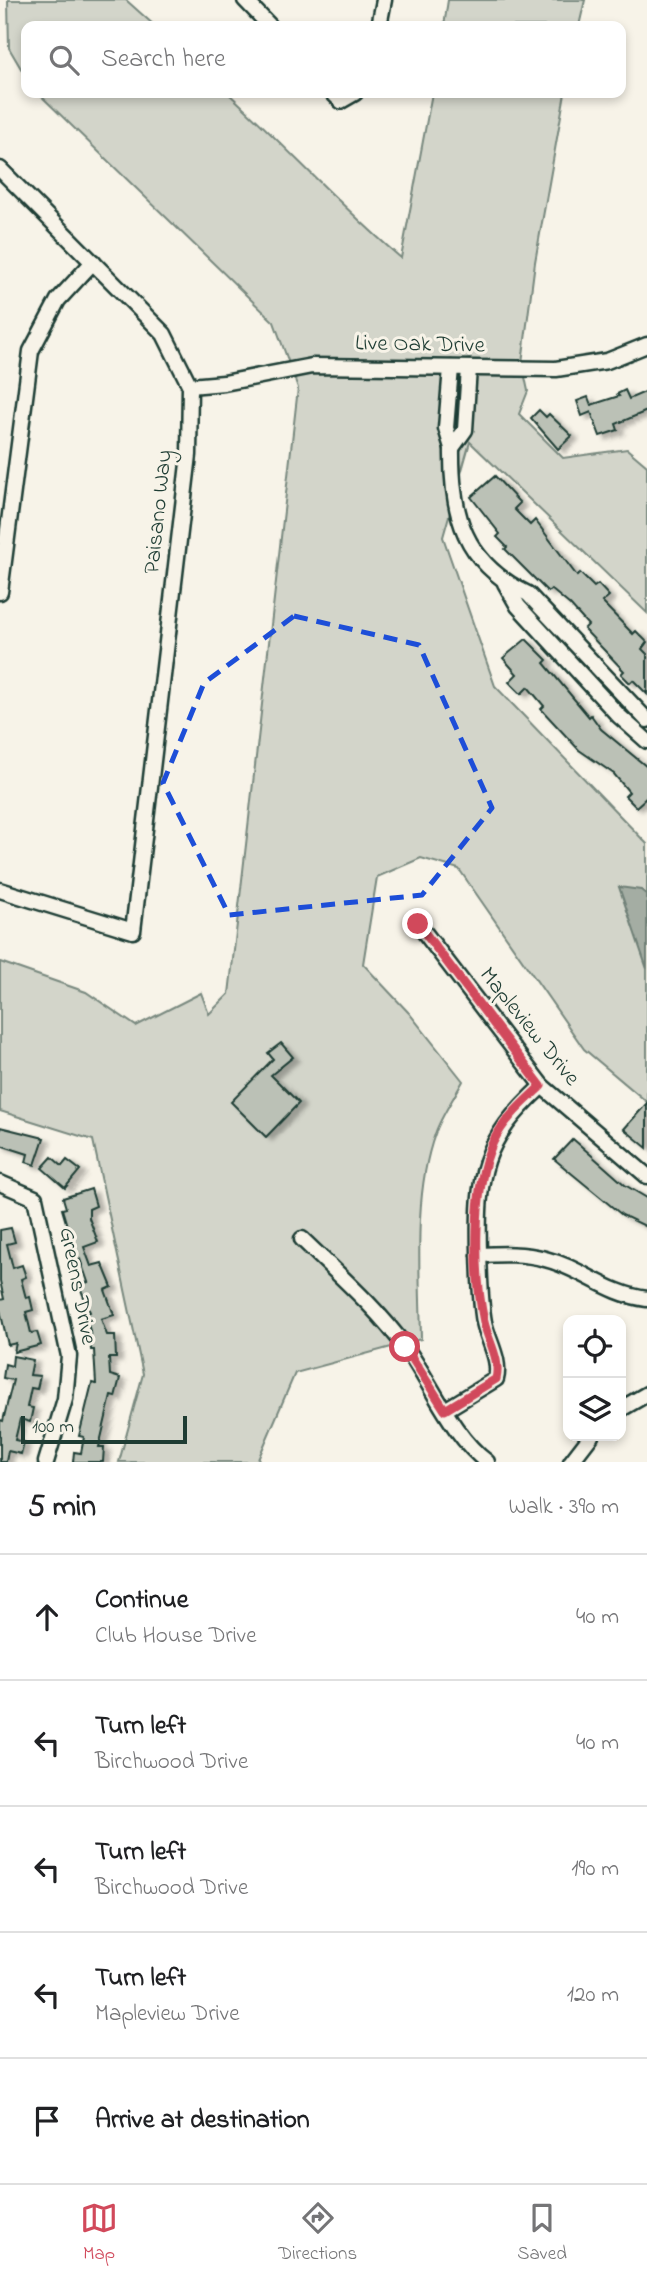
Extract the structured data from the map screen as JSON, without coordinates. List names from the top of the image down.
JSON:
{
  "streets": {
    "street": [
      "Live Oak Drive",
      "Paisano Way",
      "Mapleview Drive",
      "Greens Drive"
    ]
  },
  "crossings": [
    ["Live Oak Drive", "Paisano Way"]
  ],
  "scale_bar": "100 m",
  "page": {
    "search": "Search here",
    "scale": "100 m",
    "heading": ["5 min", "Walk · 390 m"],
    "list": [
      ["Continue", "Club House Drive", "40 m"],
      ["Turn left", "Birchwood Drive", "40 m"],
      ["Turn left", "Birchwood Drive", "190 m"],
      ["Turn left", "Mapleview Drive", "120 m"],
      "Arrive at destination"
    ],
    "nav": ["Map", "Directions", "Saved"]
  }
}
